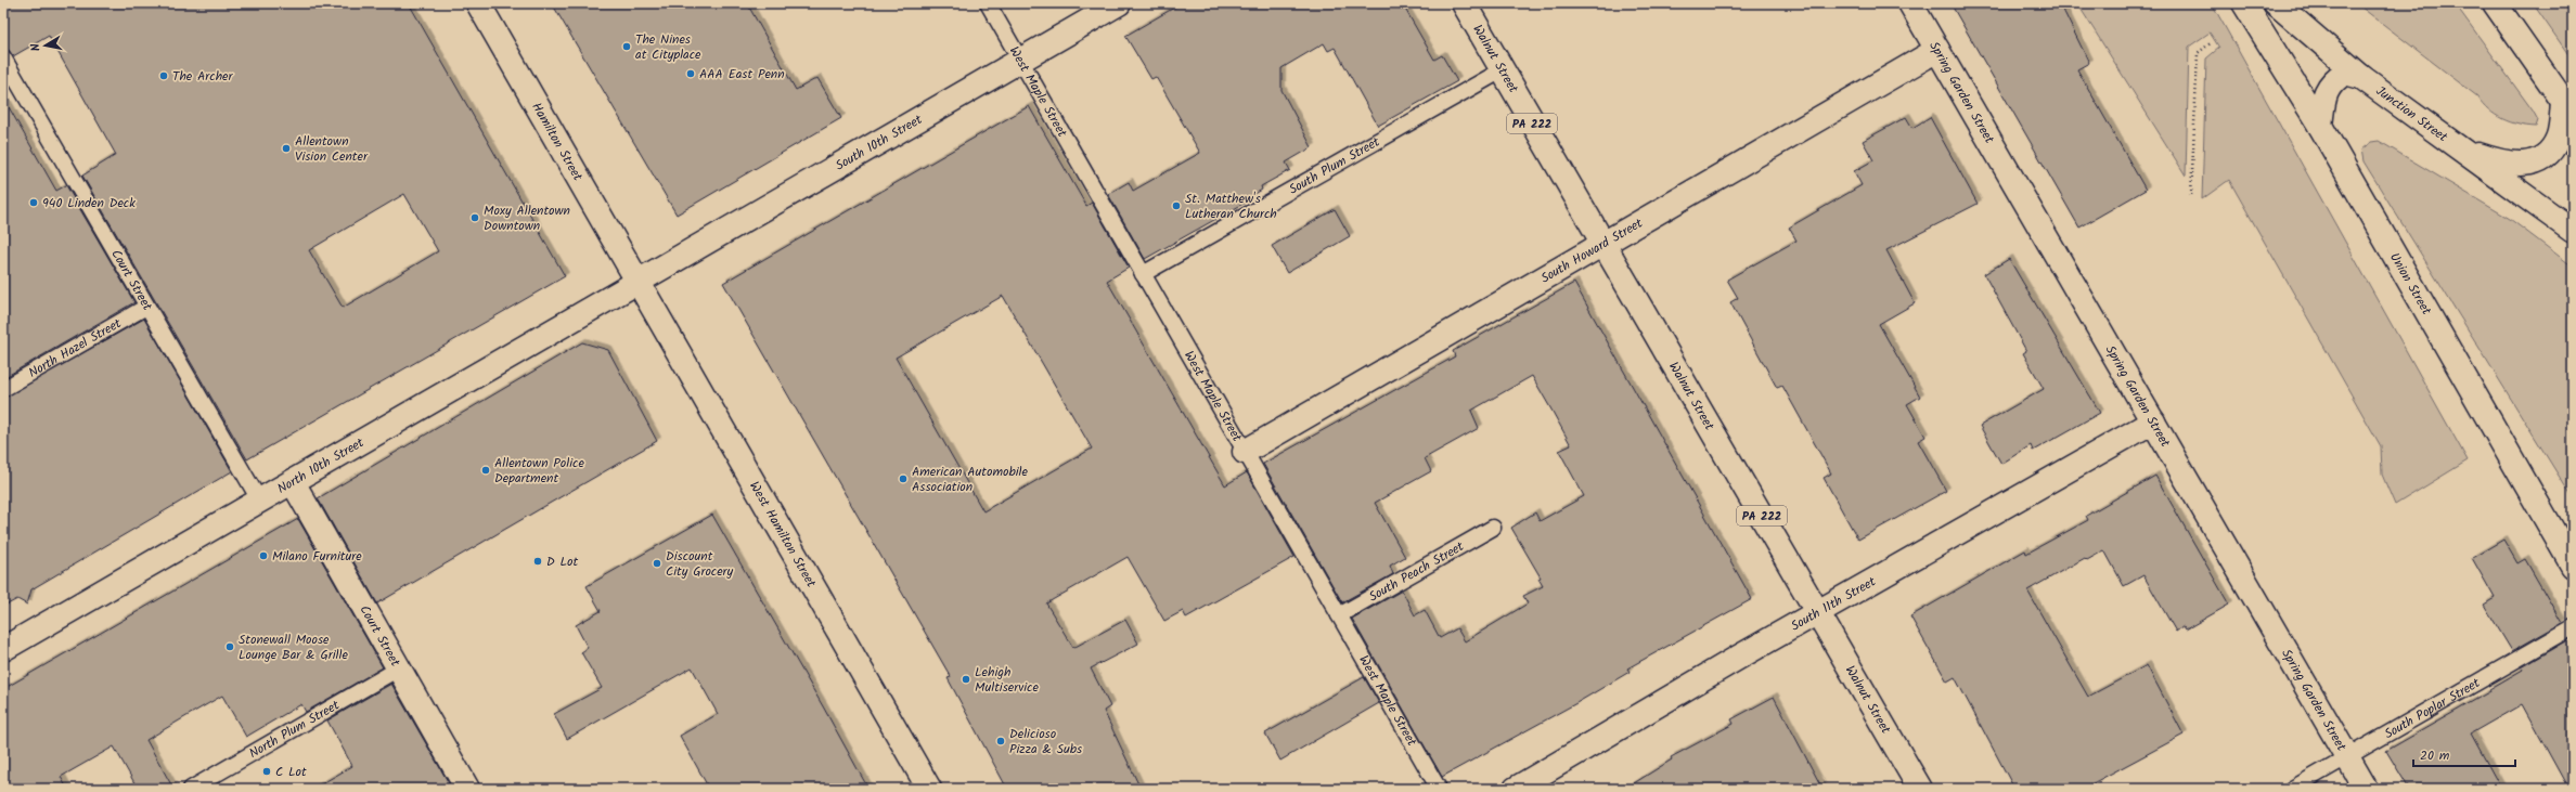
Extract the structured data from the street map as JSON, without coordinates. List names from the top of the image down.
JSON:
{
  "streets": {
    "street": [
      "Walnut Street",
      "Spring Garden Street",
      "Junction Street",
      "PA 222",
      "Hamilton Street",
      "South 10th Street",
      "South Howard Street",
      "Court Street",
      "Union Street",
      "North 10th Street",
      "West Hamilton Street",
      "South 11th Street"
    ],
    "lane": [
      "West Maple Street",
      "South Plum Street",
      "North Hazel Street",
      "South Peach Street",
      "South Poplar Street",
      "North Plum Street"
    ]
  },
  "crossings": [
    ["Walnut Street", "South Plum Street"],
    ["Walnut Street", "South Howard Street"],
    ["Walnut Street", "South 11th Street"],
    ["West Maple Street", "South 10th Street"],
    ["West Maple Street", "South Plum Street"],
    ["West Maple Street", "South Howard Street"],
    ["West Maple Street", "South Peach Street"],
    ["Spring Garden Street", "South Howard Street"],
    ["Spring Garden Street", "South 11th Street"],
    ["Spring Garden Street", "South Poplar Street"],
    ["Hamilton Street", "South 10th Street"],
    ["Hamilton Street", "North 10th Street"],
    ["Hamilton Street", "West Hamilton Street"],
    ["South 10th Street", "North 10th Street"],
    ["South 10th Street", "West Hamilton Street"],
    ["Court Street", "North Hazel Street"],
    ["Court Street", "North 10th Street"],
    ["Court Street", "North Plum Street"],
    ["North 10th Street", "West Hamilton Street"]
  ],
  "places": [
    "The Nines at Cityplace",
    "AAA East Penn",
    "The Archer",
    "Allentown Vision Center",
    "940 Linden Deck",
    "St. Matthew's Lutheran Church",
    "Moxy Allentown Downtown",
    "Allentown Police Department",
    "American Automobile Association",
    "Milano Furniture",
    "D Lot",
    "Discount City Grocery",
    "Stonewall Moose Lounge Bar & Grille",
    "Lehigh Multiservice",
    "Delicioso Pizza & Subs",
    "C Lot"
  ],
  "scale_bar": "20 m",
  "north": "left"
}
